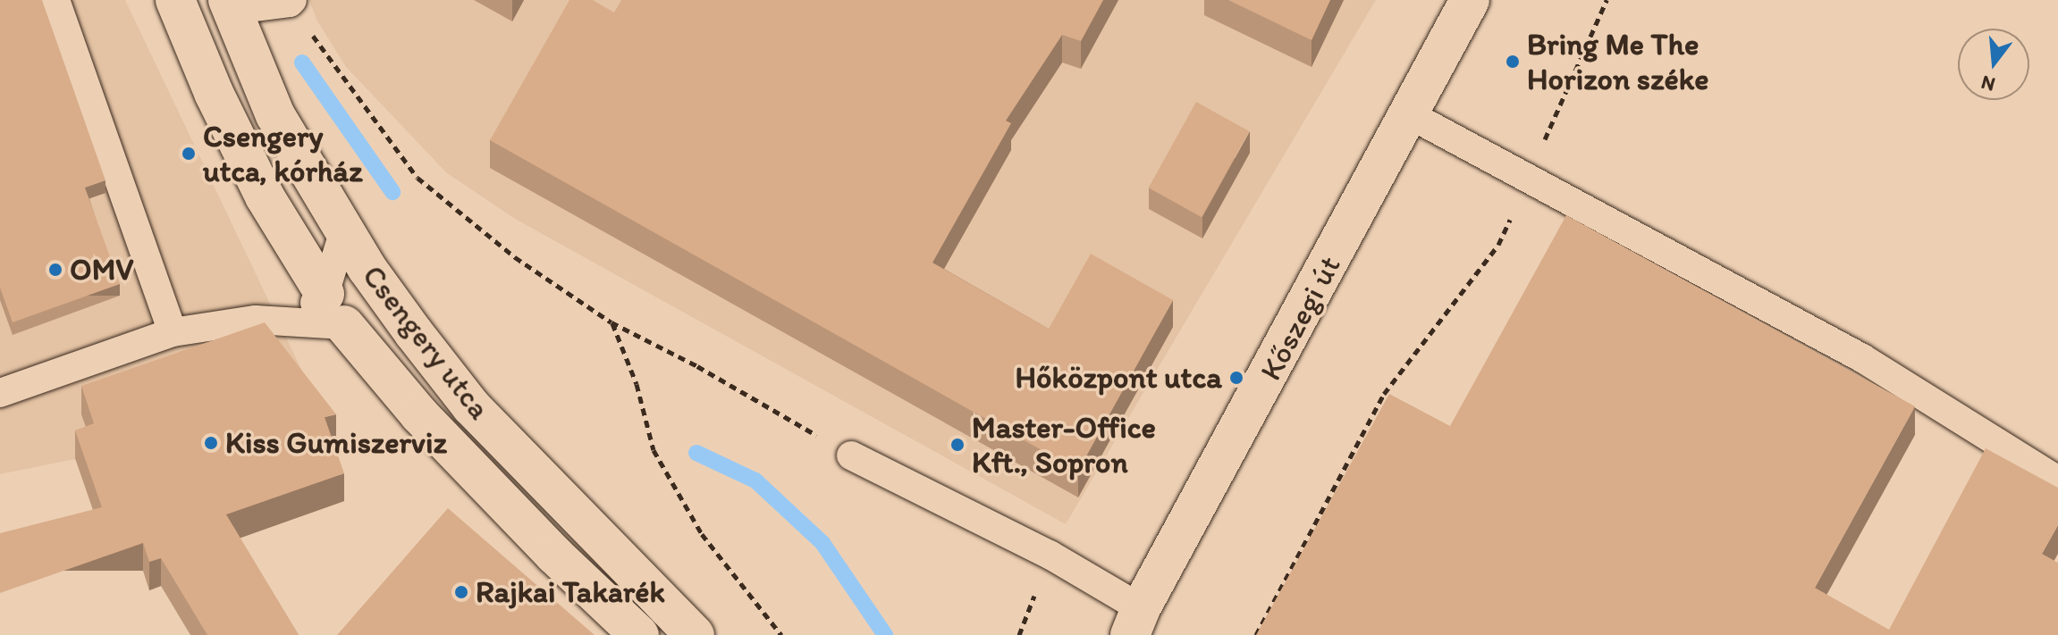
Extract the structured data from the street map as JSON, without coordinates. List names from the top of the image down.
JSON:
{
  "streets": {
    "main road": ["Kőszegi út", "Csengery utca"]
  },
  "places": [
    "Bring Me The Horizon széke",
    "Csengery utca, kórház",
    "OMV",
    "Hőközpont utca",
    "Kiss Gumiszerviz",
    "Master-Office Kft., Sopron",
    "Rajkai Takarék"
  ],
  "north": "bottom"
}
